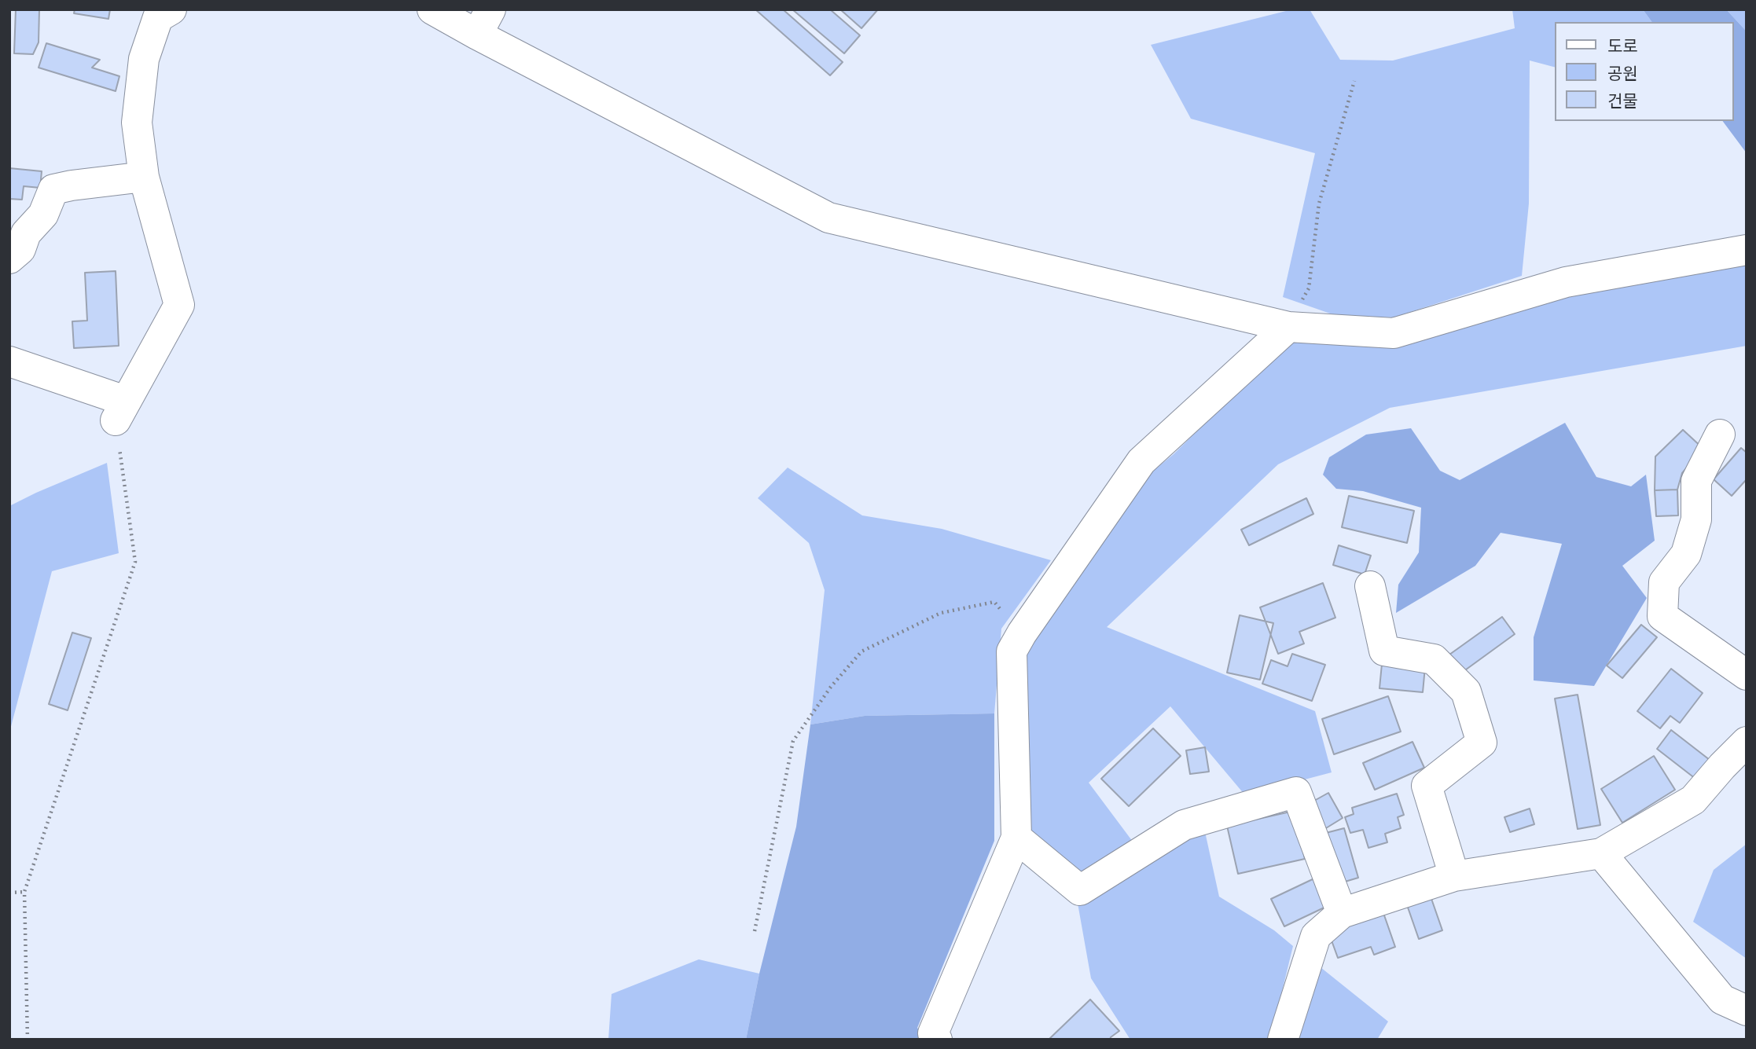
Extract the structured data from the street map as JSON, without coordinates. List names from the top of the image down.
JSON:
{
  "legend": ["도로", "공원", "건물"]
}
